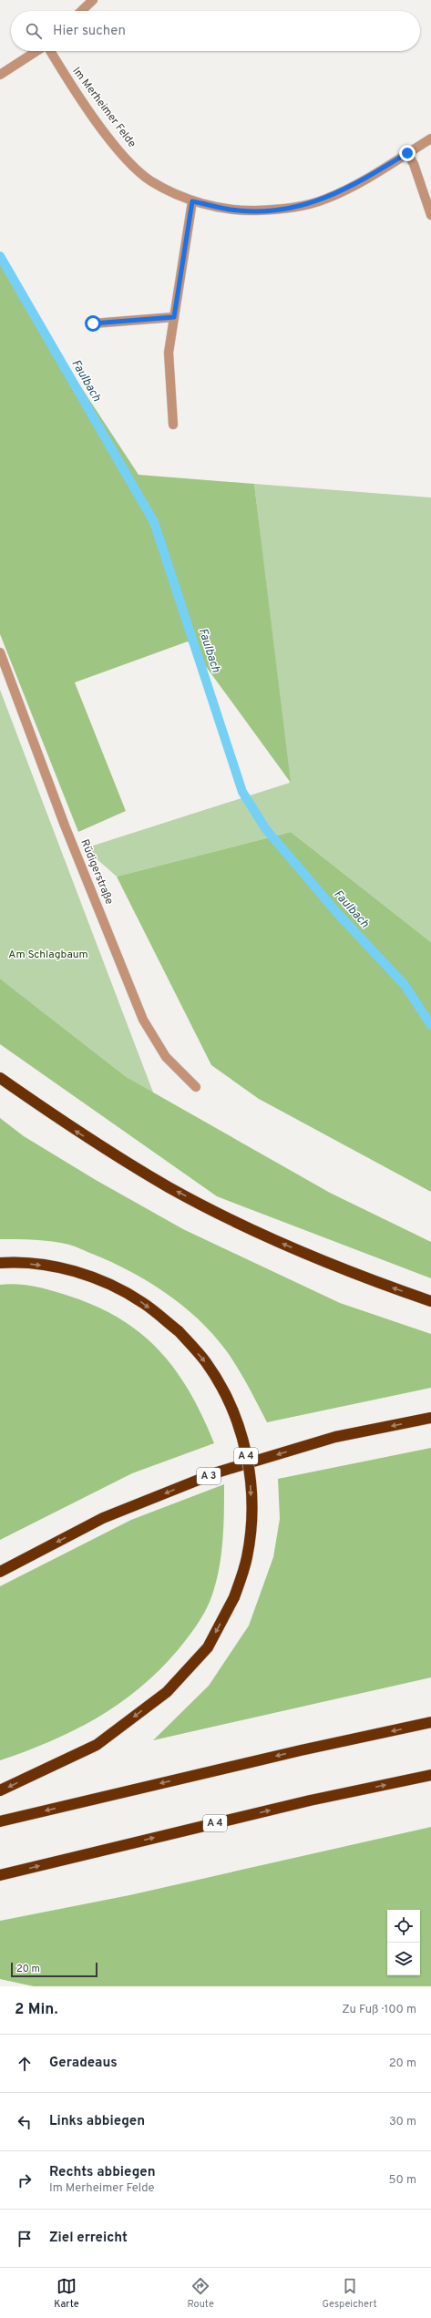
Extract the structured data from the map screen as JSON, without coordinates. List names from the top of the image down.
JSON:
{
  "streets": {
    "highway": ["A 4", "A 3"],
    "street": ["Im Merheimer Felde", "Rüdigerstraße"]
  },
  "water": ["Faulbach"],
  "parks": ["Am Schlagbaum"],
  "scale_bar": "20 m",
  "page": {
    "search": "Hier suchen",
    "scale": "20 m",
    "heading": ["2 Min.", "Zu Fuß · 100 m"],
    "list": [
      ["Geradeaus", "20 m"],
      ["Links abbiegen", "30 m"],
      ["Rechts abbiegen", "Im Merheimer Felde", "50 m"],
      "Ziel erreicht"
    ],
    "nav": ["Karte", "Route", "Gespeichert"]
  }
}
